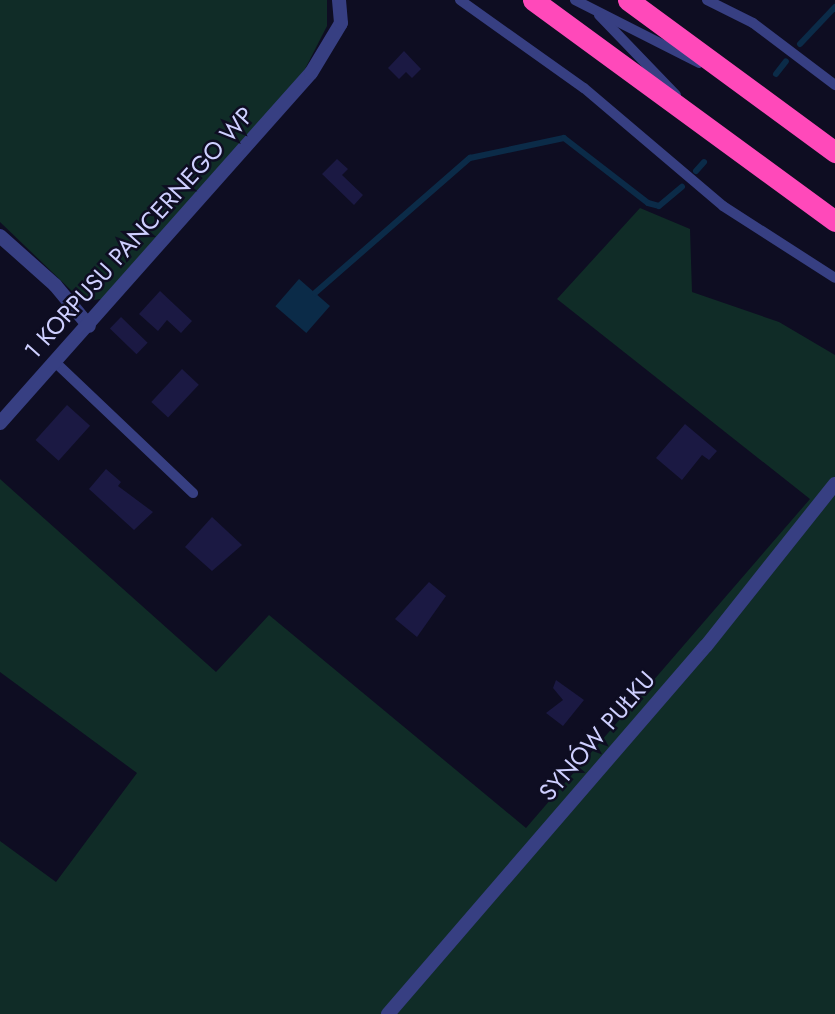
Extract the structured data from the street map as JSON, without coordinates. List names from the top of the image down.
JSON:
{
  "streets": {
    "street": ["1 KORPUSU PANCERNEGO WP", "SYNÓW PUŁKU"]
  }
}
